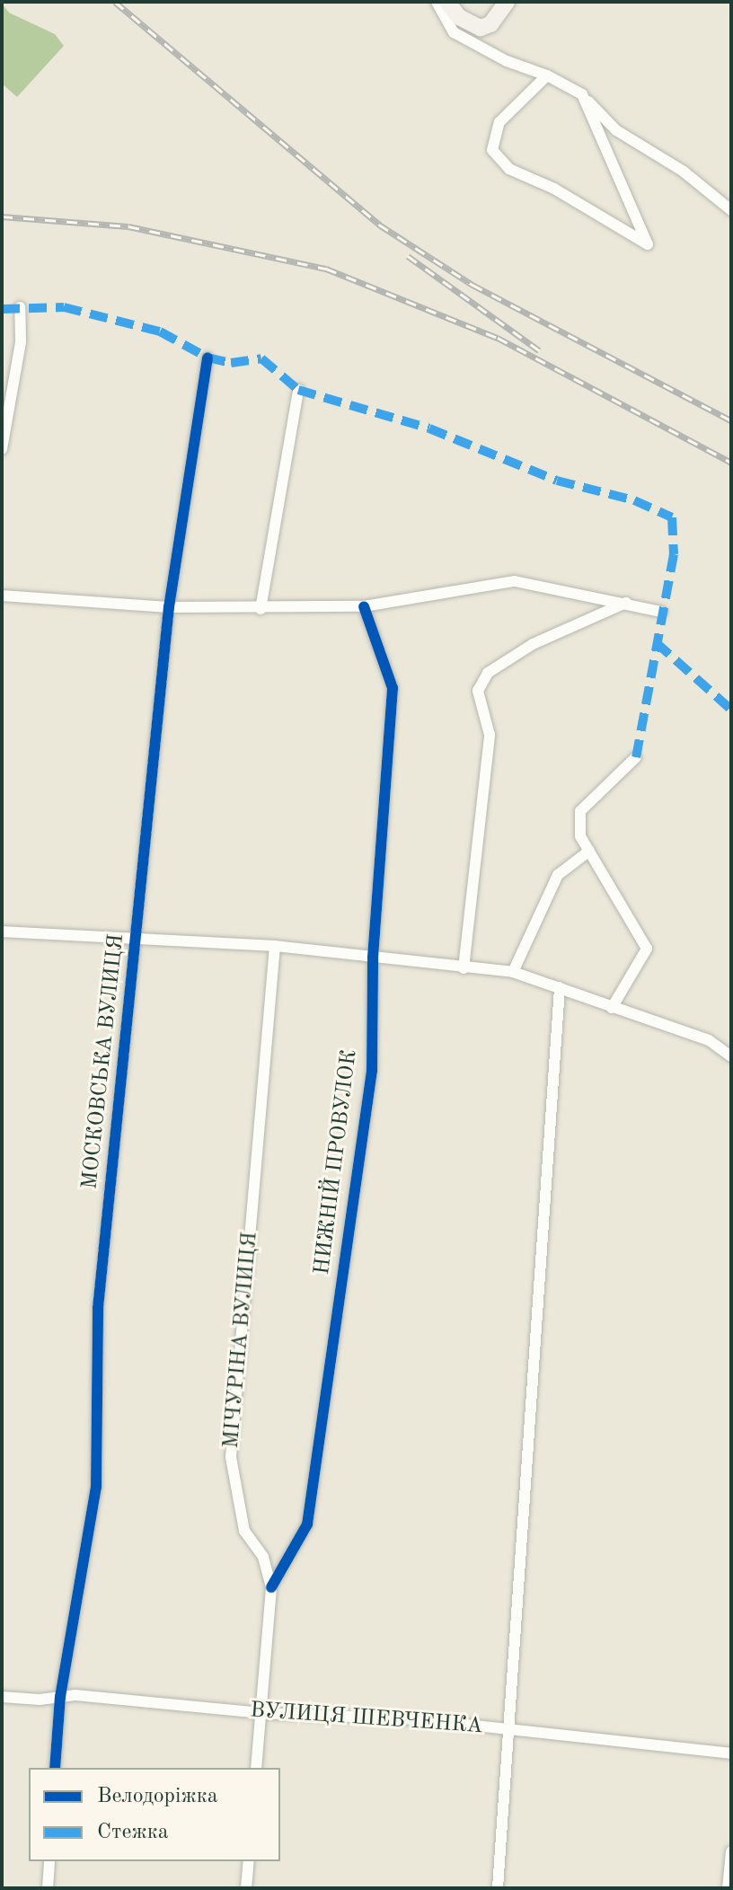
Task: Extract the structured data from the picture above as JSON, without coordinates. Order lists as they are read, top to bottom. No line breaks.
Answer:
{"streets":{"street":["МОСКОВСЬКА ВУЛИЦЯ","НИЖНІЙ ПРОВУЛОК","МІЧУРІНА ВУЛИЦЯ","ВУЛИЦЯ ШЕВЧЕНКА"]},"crossings":[["МОСКОВСЬКА ВУЛИЦЯ","ВУЛИЦЯ ШЕВЧЕНКА"],["НИЖНІЙ ПРОВУЛОК","МІЧУРІНА ВУЛИЦЯ"],["МІЧУРІНА ВУЛИЦЯ","ВУЛИЦЯ ШЕВЧЕНКА"]],"legend":["Велодоріжка","Стежка"]}
